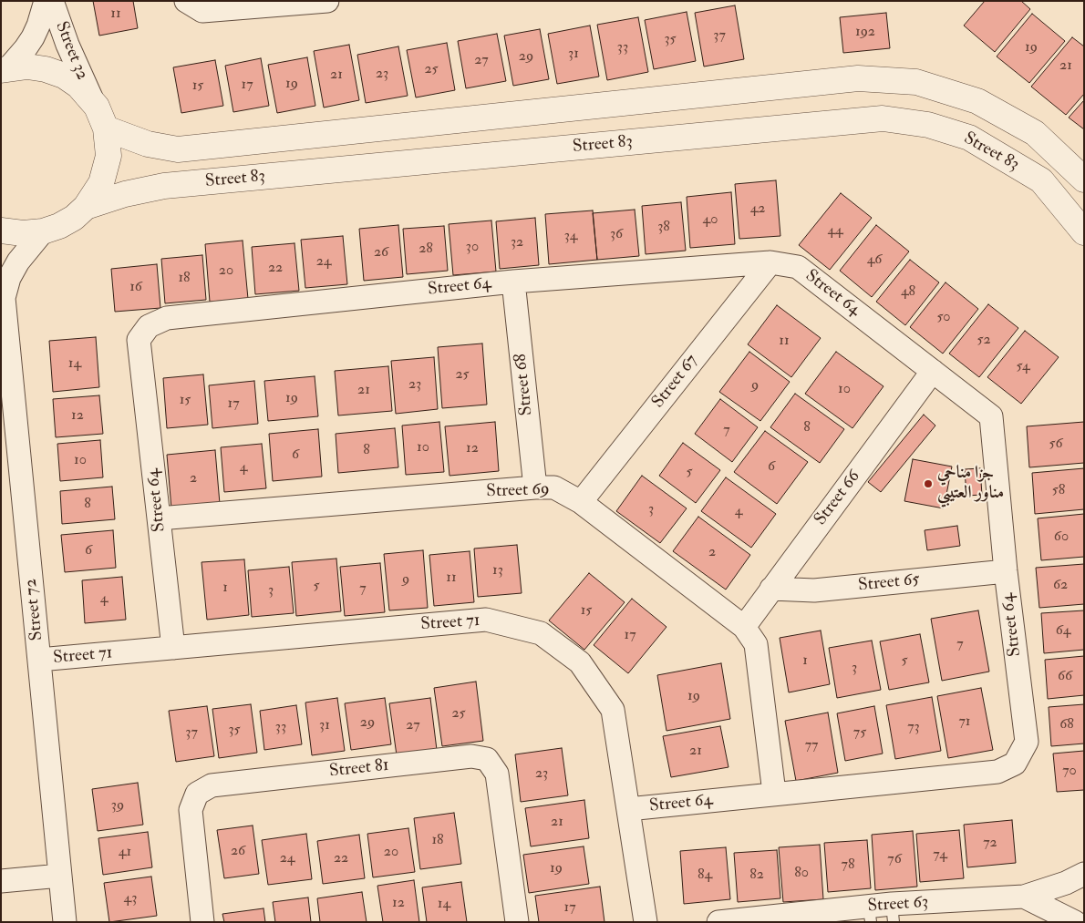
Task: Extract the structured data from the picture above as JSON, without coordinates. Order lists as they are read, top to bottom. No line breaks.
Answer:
{"streets":{"street":["Street 32","Street 83","Street 64","Street 67","Street 68","Street 69","Street 66","Street 65","Street 72","Street 71","Street 81","Street 63"]},"crossings":[["Street 64","Street 67"],["Street 64","Street 68"],["Street 64","Street 69"],["Street 64","Street 66"],["Street 64","Street 65"],["Street 64","Street 71"],["Street 67","Street 69"],["Street 68","Street 69"],["Street 69","Street 66"],["Street 66","Street 65"],["Street 72","Street 71"]],"places":["جزا مناحي مناور العتيبي"],"house_numbers":["11","192","37","35","33","19","31","29","27","21","25","23","21","19","17","15","42","40","38","44","36","34","32","30","28","26","46","24","22","20","18","16","48","50","52","11","14","54","25","23","9","10","21","19","15","17","12","8","7","56","10","12","8","6","10","6","4","5","2","58","8","3","4","60","6","2","13","11","9","62","5","1","7","3","4","15","64","17","7","1","5","3","66","19","25","71","29","68","31","27","33","73","35","37","75","77","21","70","23","39","21","18","72","26","41","20","74","24","22","76","78","19","80","84","82","43","12","14","17"]}
